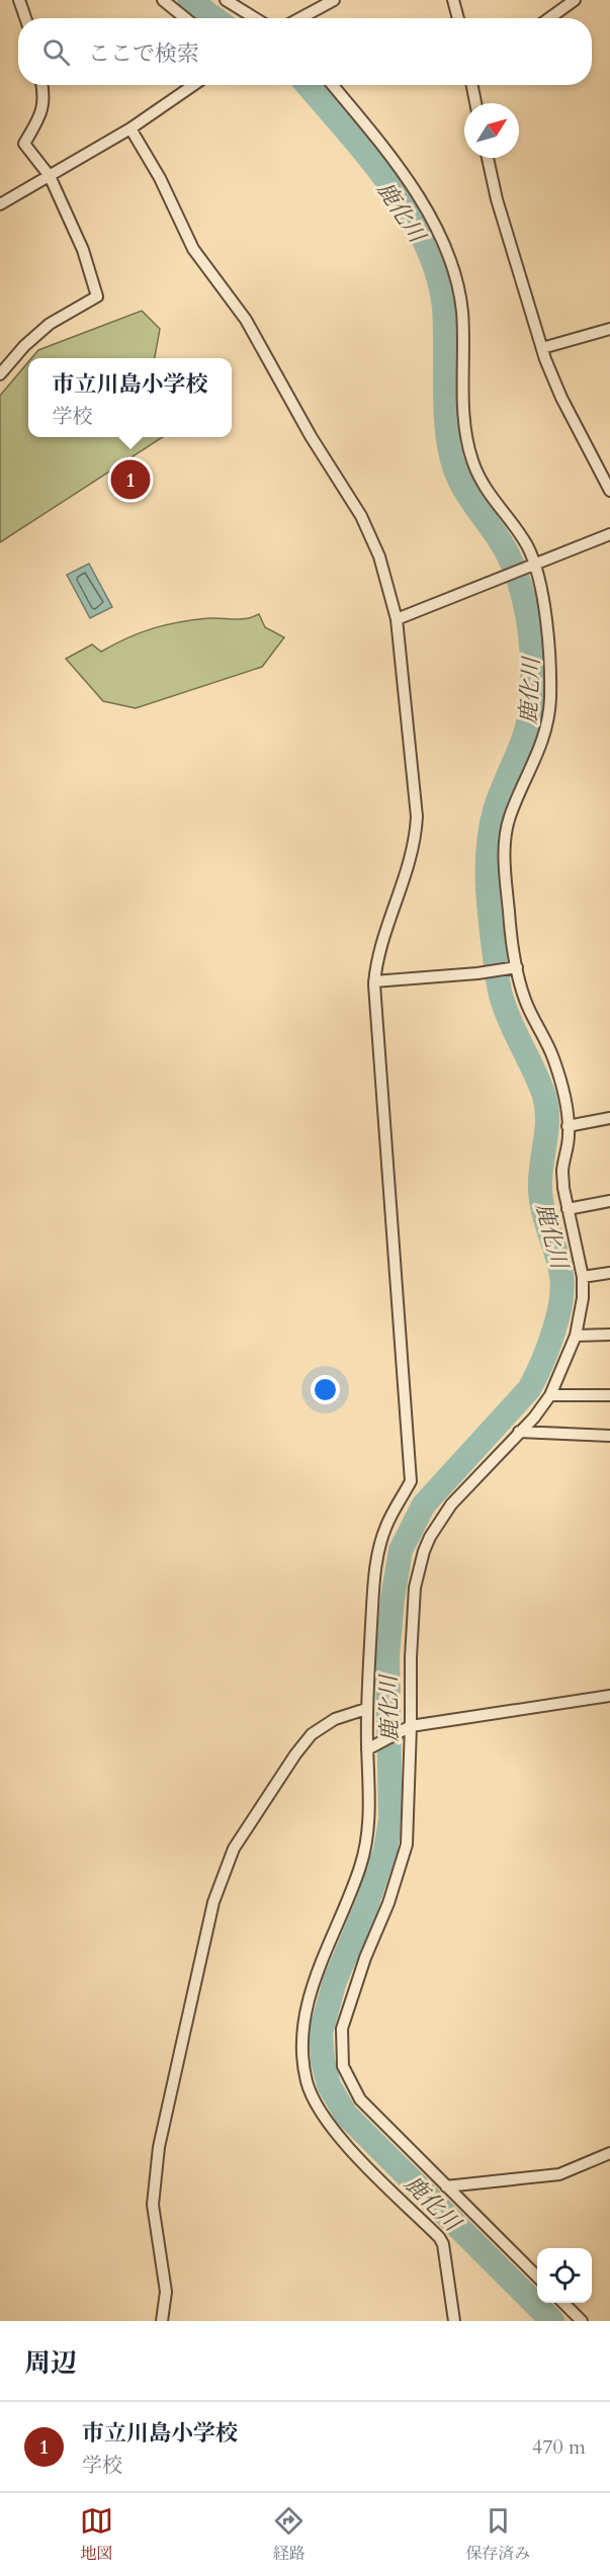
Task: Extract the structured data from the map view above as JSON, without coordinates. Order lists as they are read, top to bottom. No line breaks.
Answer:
{"water":["鹿化川"],"north":"top right","page":{"search":"ここで検索","popup":["市立川島小学校","学校"],"pins":"1","heading":"周辺","list":[{"mark":"1","name":"市立川島小学校","note":"学校","value":"470 m"}],"nav":["地図","経路","保存済み"]}}
